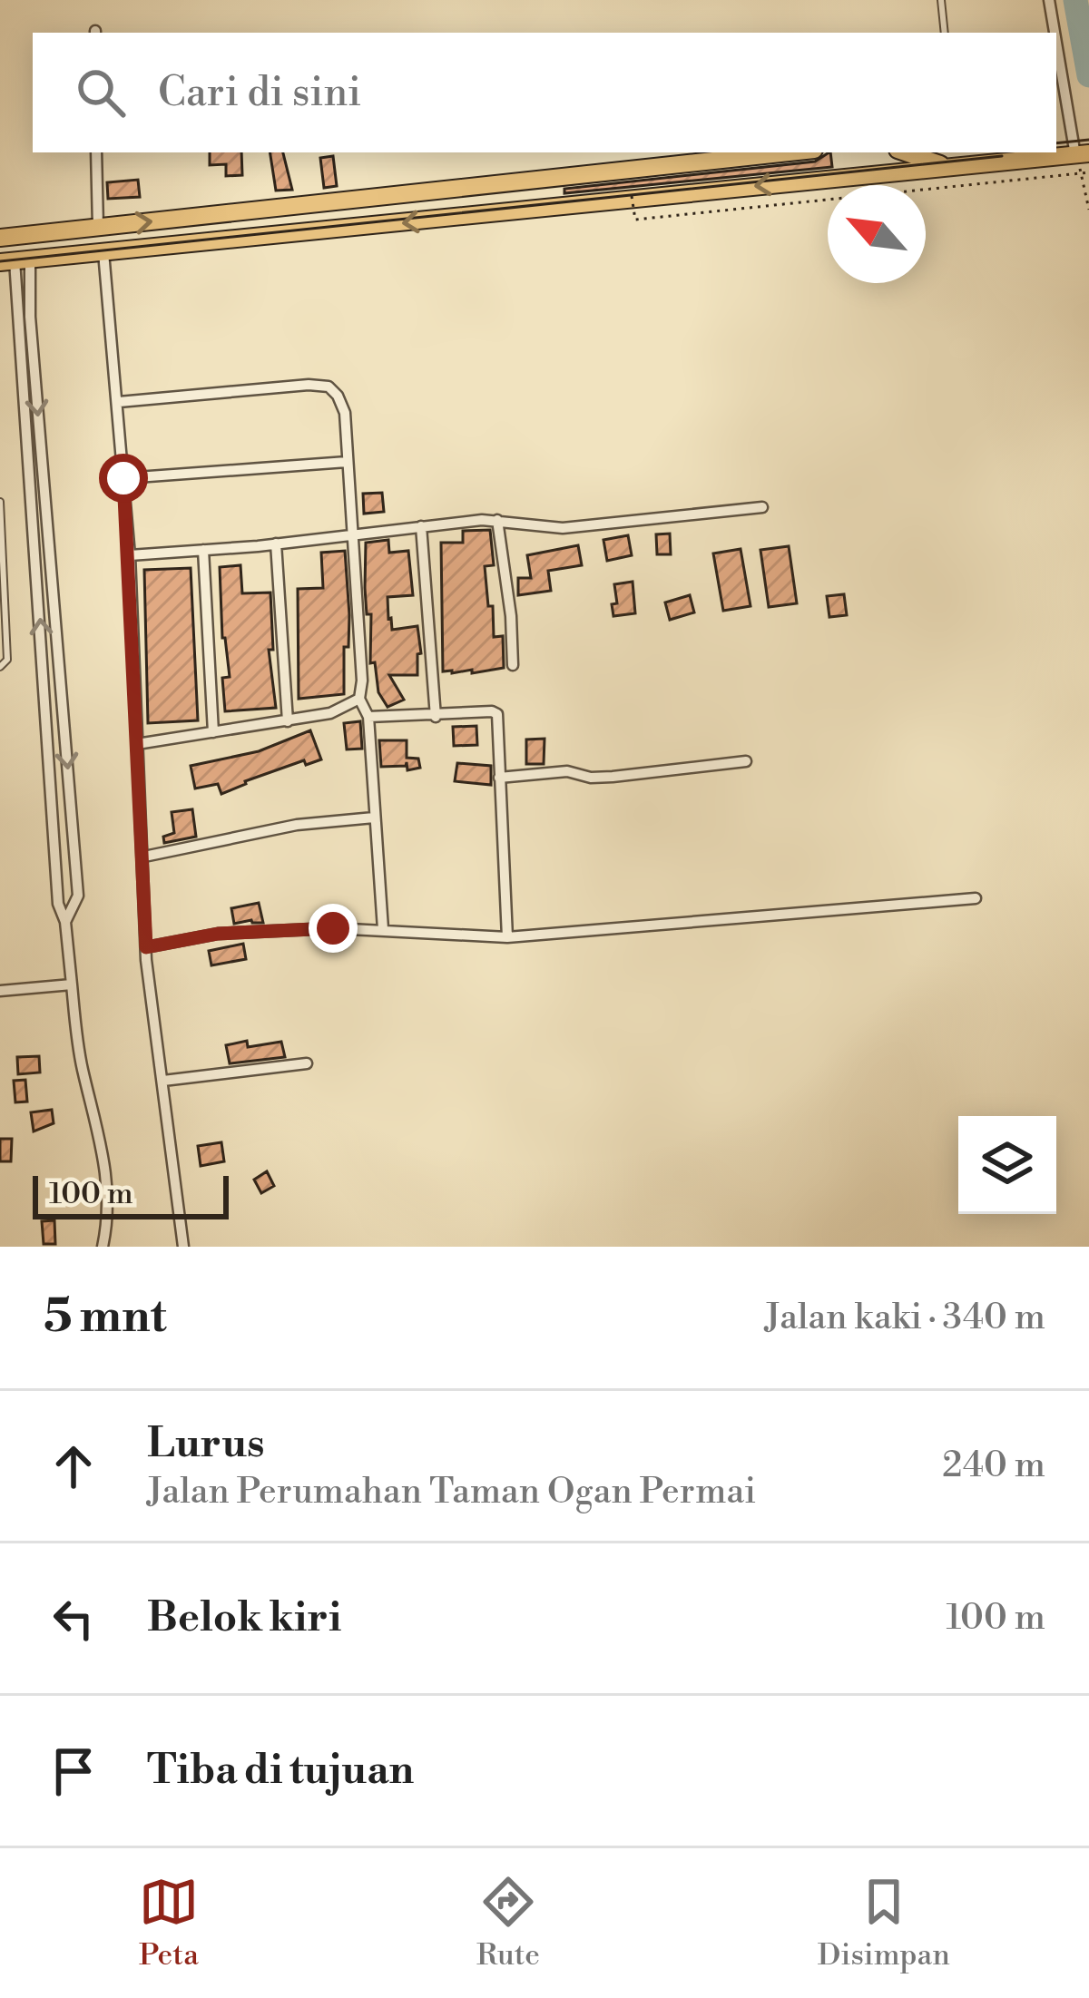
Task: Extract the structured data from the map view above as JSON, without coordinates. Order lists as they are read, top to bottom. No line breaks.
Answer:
{"scale_bar":"100 m","north":"top left","page":{"search":"Cari di sini","scale":"100 m","heading":["5 mnt","Jalan kaki · 340 m"],"list":[["Lurus","Jalan Perumahan Taman Ogan Permai","240 m"],["Belok kiri","100 m"],"Tiba di tujuan"],"nav":["Peta","Rute","Disimpan"]}}
